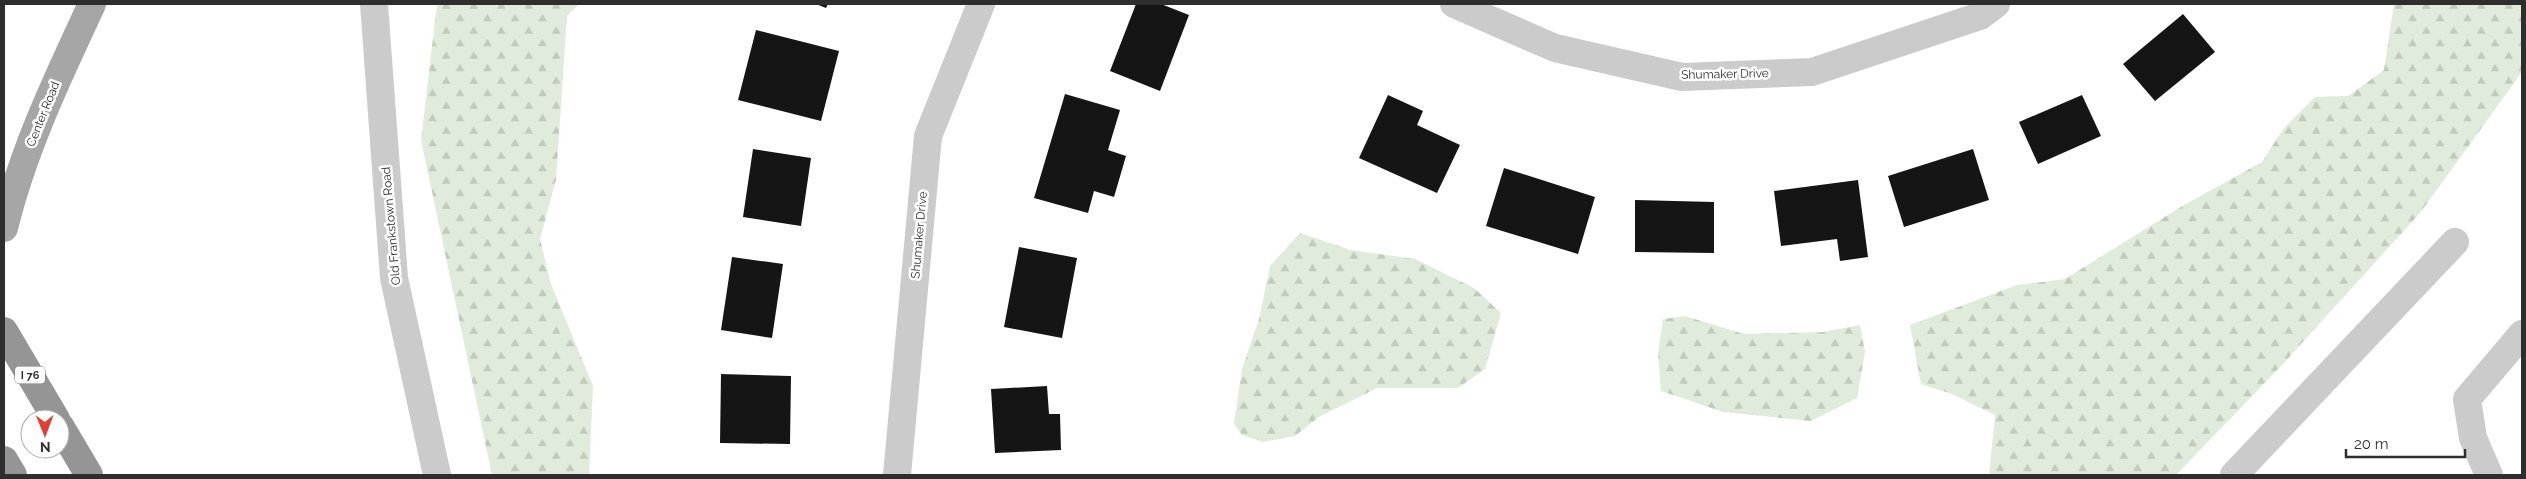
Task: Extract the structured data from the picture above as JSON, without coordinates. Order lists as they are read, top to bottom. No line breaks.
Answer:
{"streets":{"highway":["I 76"],"main road":["Center Road"],"street":["Shumaker Drive","Old Frankstown Road"]},"scale_bar":"20 m","north":"bottom"}
